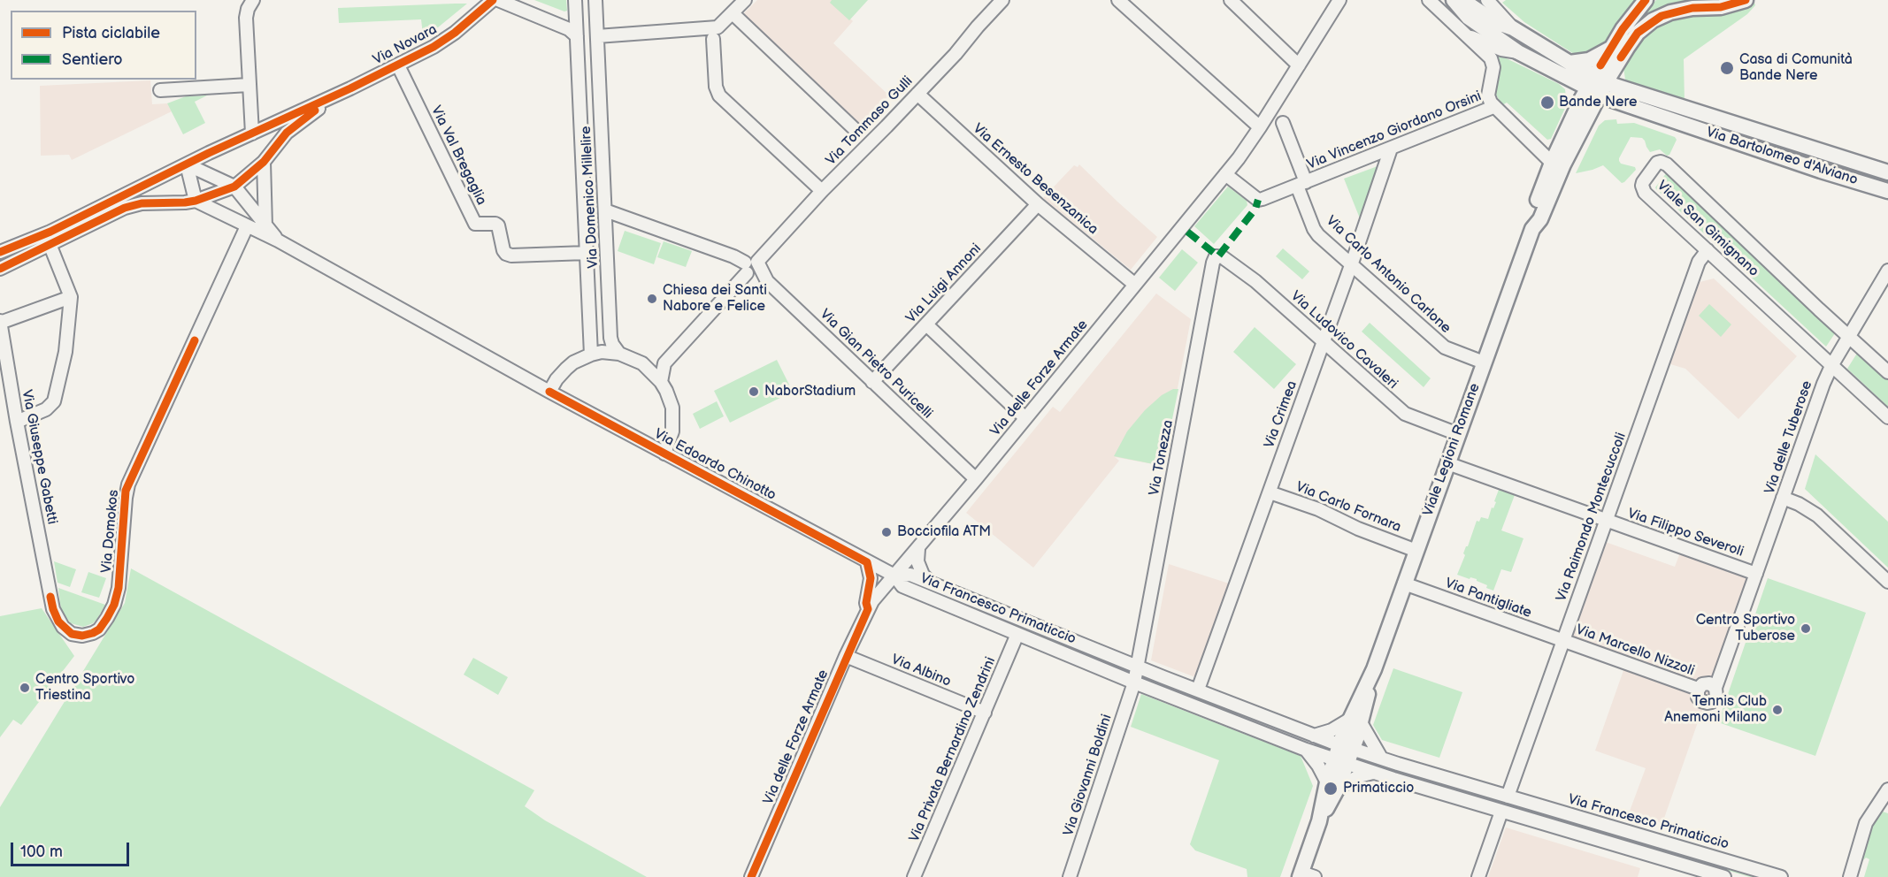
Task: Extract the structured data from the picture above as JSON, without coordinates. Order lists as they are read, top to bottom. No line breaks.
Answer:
{"streets":{"main road":["Via Bartolomeo d'Alviano","Viale Legioni Romane"],"street":["Via Novara","Via Tommaso Gulli","Via Vincenzo Giordano Orsini","Via Val Bregaglia","Via Ernesto Besenzanica","Via Domenico Millelire","Viale San Gimignano","Via Carlo Antonio Carlone","Via Luigi Annoni","Via Ludovico Cavaleri","Via Gian Pietro Puricelli","Via delle Forze Armate","Via Crimea","Via delle Tuberose","Via Giuseppe Gabetti","Via Tonezza","Via Edoardo Chinotto","Via Carlo Fornara","Via Raimondo Montecuccoli","Via Domokos","Via Filippo Severoli","Via Pantigliate","Via Francesco Primaticcio","Via Marcello Nizzoli","Via Albino","Via Privata Bernardino Zendrini","Via Giovanni Boldini"]},"crossings":[["Via Novara","Via Val Bregaglia"],["Via Tommaso Gulli","Via Ernesto Besenzanica"],["Via Tommaso Gulli","Via Gian Pietro Puricelli"],["Via Vincenzo Giordano Orsini","Via Carlo Antonio Carlone"],["Via Vincenzo Giordano Orsini","Via delle Forze Armate"],["Via Vincenzo Giordano Orsini","Via Crimea"],["Via Val Bregaglia","Via Domenico Millelire"],["Via Ernesto Besenzanica","Via Luigi Annoni"],["Via Ernesto Besenzanica","Via delle Forze Armate"],["Viale San Gimignano","Via delle Tuberose"],["Viale San Gimignano","Via Raimondo Montecuccoli"],["Via Carlo Antonio Carlone","Via Crimea"],["Via Carlo Antonio Carlone","Viale Legioni Romane"],["Via Luigi Annoni","Via Gian Pietro Puricelli"],["Via Ludovico Cavaleri","Via Crimea"],["Via Ludovico Cavaleri","Viale Legioni Romane"],["Via Ludovico Cavaleri","Via Tonezza"],["Via Gian Pietro Puricelli","Via delle Forze Armate"],["Via delle Forze Armate","Via Edoardo Chinotto"],["Via delle Forze Armate","Via Francesco Primaticcio"],["Via delle Forze Armate","Via Albino"],["Via Crimea","Via Carlo Fornara"],["Via Crimea","Via Francesco Primaticcio"],["Via delle Tuberose","Via Filippo Severoli"],["Via delle Tuberose","Via Marcello Nizzoli"],["Viale Legioni Romane","Via Carlo Fornara"],["Viale Legioni Romane","Via Filippo Severoli"],["Viale Legioni Romane","Via Pantigliate"],["Viale Legioni Romane","Via Francesco Primaticcio"],["Via Giuseppe Gabetti","Via Domokos"],["Via Tonezza","Via Francesco Primaticcio"],["Via Tonezza","Via Giovanni Boldini"],["Via Edoardo Chinotto","Via Domokos"],["Via Edoardo Chinotto","Via Francesco Primaticcio"],["Via Raimondo Montecuccoli","Via Filippo Severoli"],["Via Raimondo Montecuccoli","Via Pantigliate"],["Via Raimondo Montecuccoli","Via Francesco Primaticcio"],["Via Raimondo Montecuccoli","Via Marcello Nizzoli"],["Via Pantigliate","Via Marcello Nizzoli"],["Via Francesco Primaticcio","Via Privata Bernardino Zendrini"],["Via Francesco Primaticcio","Via Giovanni Boldini"],["Via Albino","Via Privata Bernardino Zendrini"]],"places":["Casa di Comunità Bande Nere","Bande Nere","Chiesa dei Santi Nabore e Felice","NaborStadium","Bocciofila ATM","Centro Sportivo Tuberose","Centro Sportivo Triestina","Tennis Club Anemoni Milano","Primaticcio"],"legend":["Pista ciclabile","Sentiero"],"scale_bar":"100 m"}
